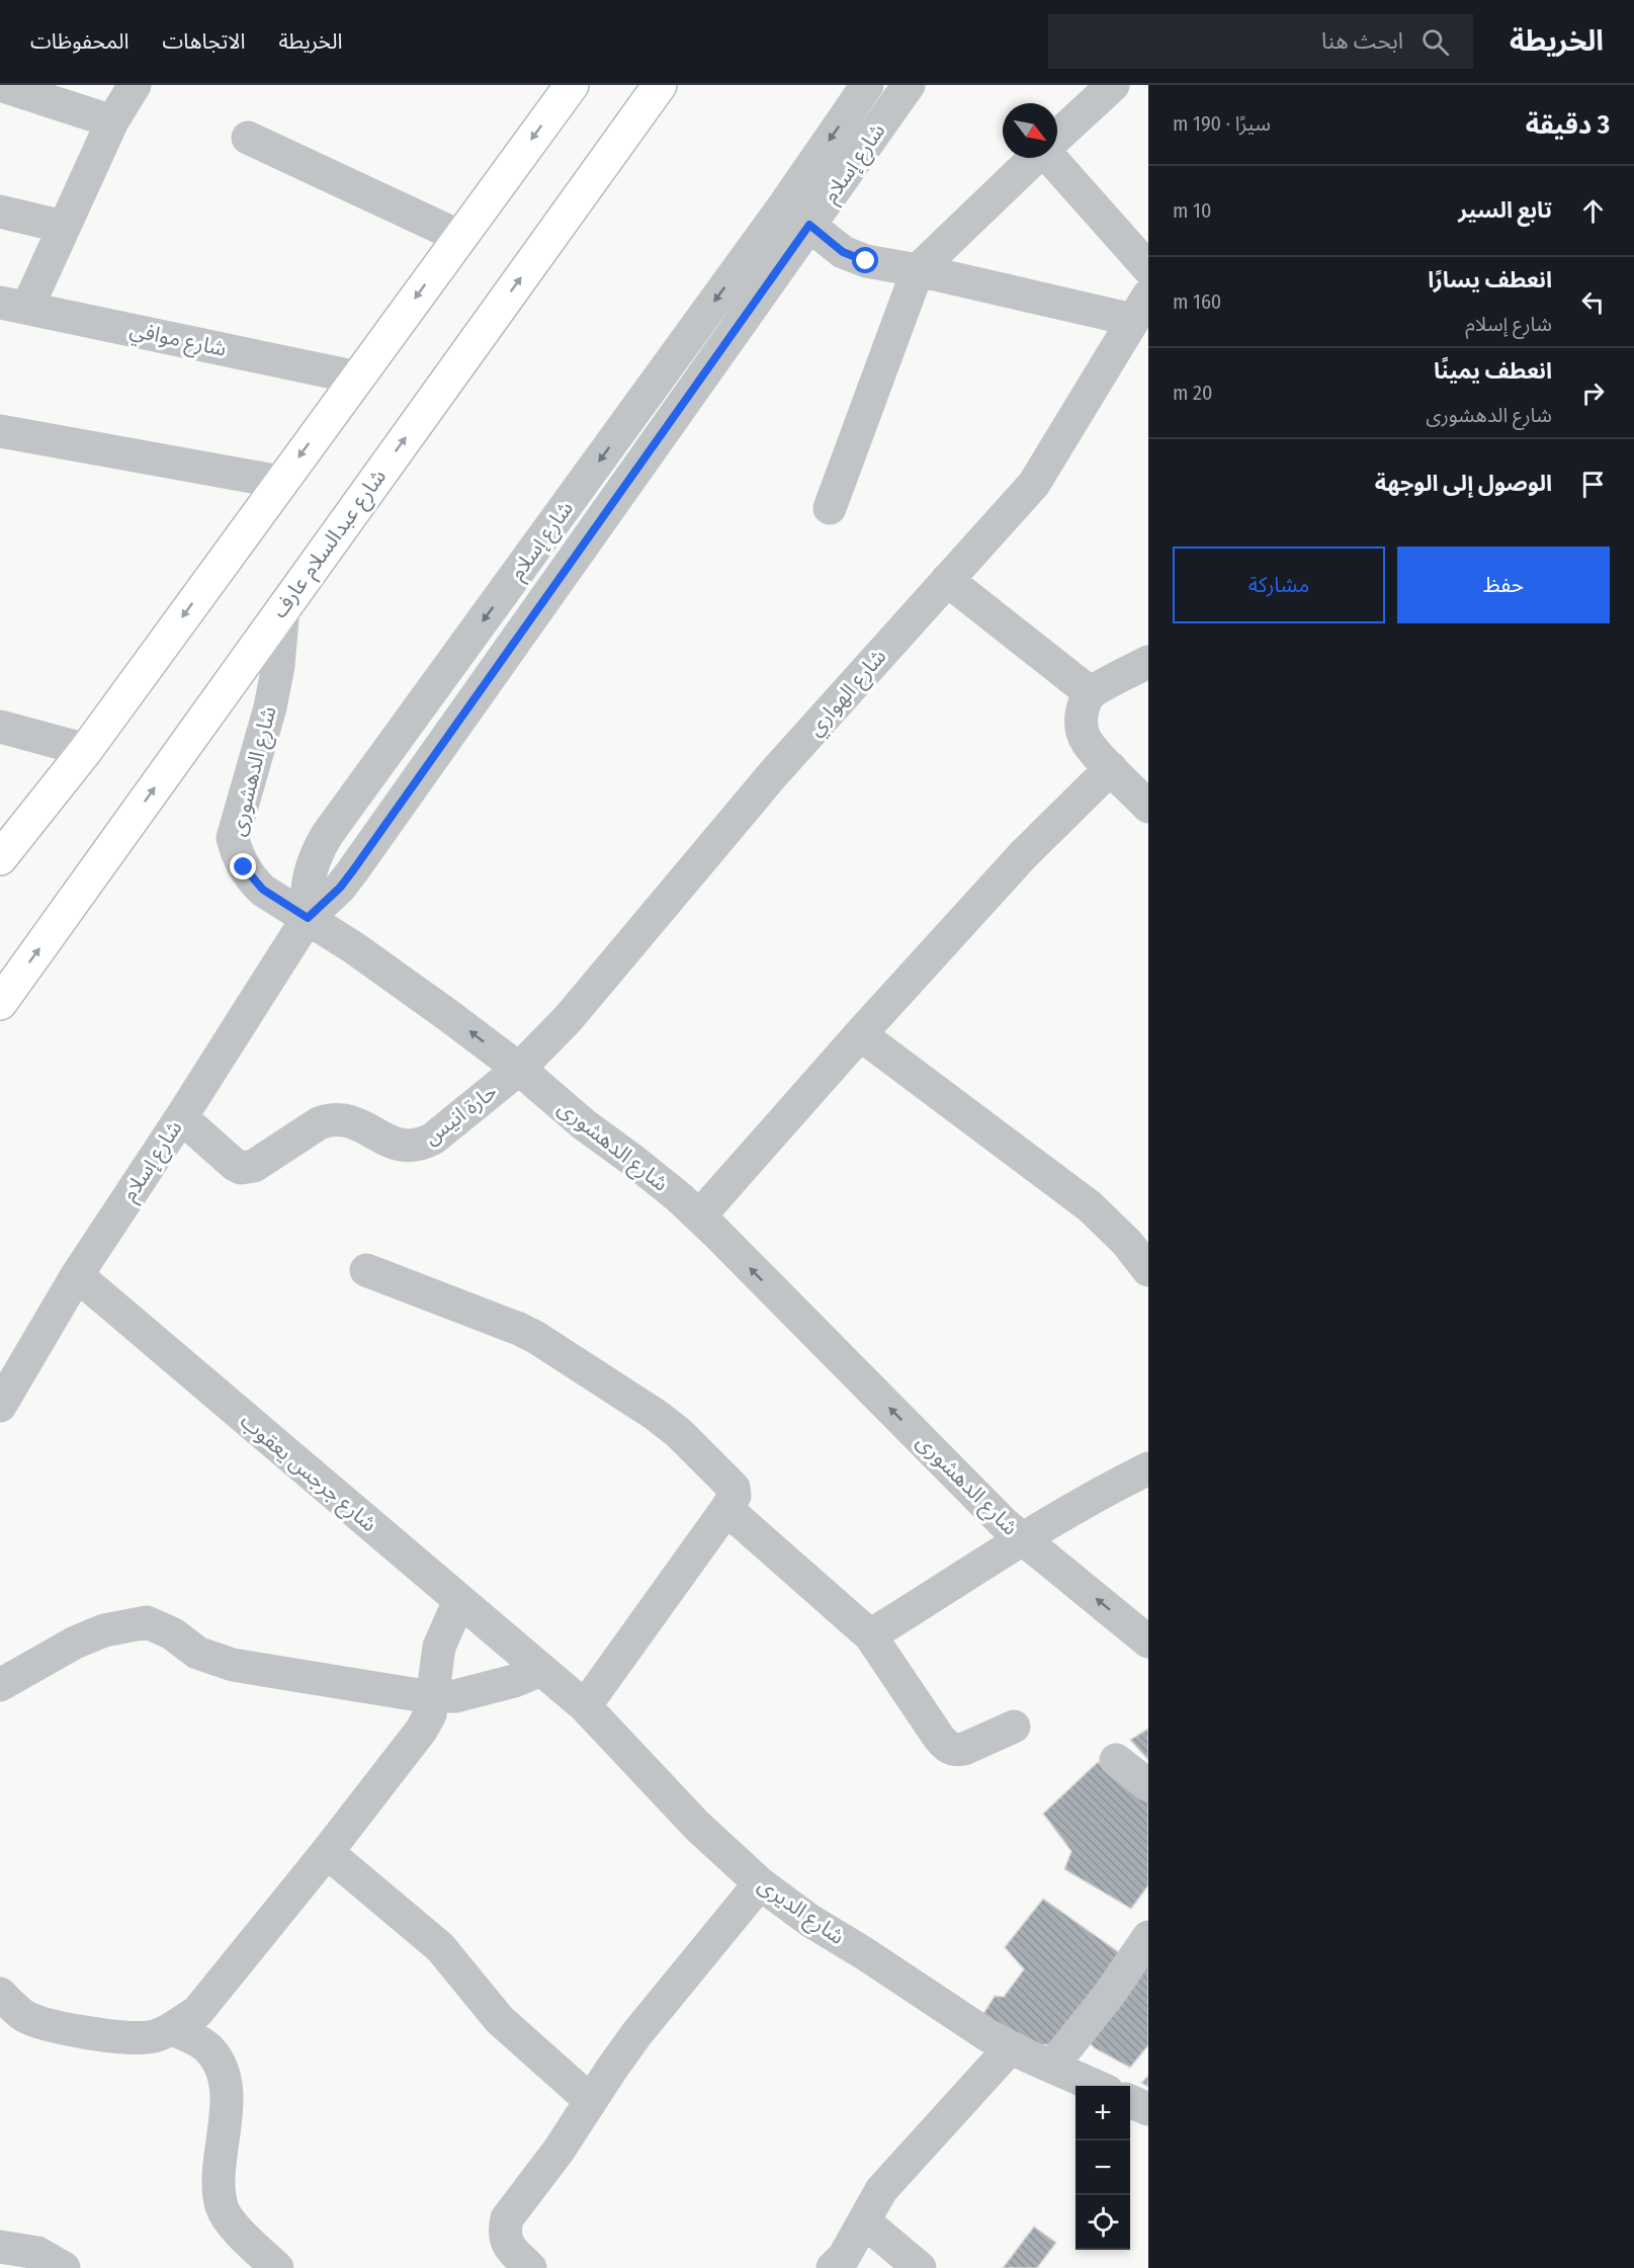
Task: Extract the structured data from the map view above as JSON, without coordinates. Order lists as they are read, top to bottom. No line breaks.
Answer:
{"streets":{"main road":["شارع عبدالسلام عارف"],"street":["شارع إسلام","شارع موافي","شارع الهواري","شارع الدهشورى","حارة انيس","شارع جرجس يعقوب","شارع الديرى"]},"crossings":[["شارع إسلام","شارع الدهشورى"],["شارع إسلام","حارة انيس"],["شارع إسلام","شارع جرجس يعقوب"],["شارع عبدالسلام عارف","شارع الدهشورى"],["شارع الهواري","شارع الدهشورى"],["شارع الهواري","حارة انيس"],["شارع الدهشورى","حارة انيس"],["شارع جرجس يعقوب","شارع الديرى"]],"north":"bottom right","page":{"header":"الخريطة","search":"ابحث هنا","nav":["الخريطة","الاتجاهات","المحفوظات"],"heading":["3 دقيقة","سيرًا · 190 m"],"list":[["تابع السير","10 m"],["انعطف يسارًا","شارع إسلام","160 m"],["انعطف يمينًا","شارع الدهشورى","20 m"],"الوصول إلى الوجهة"],"buttons":["حفظ","مشاركة"],"map_buttons":["+","−"]}}
